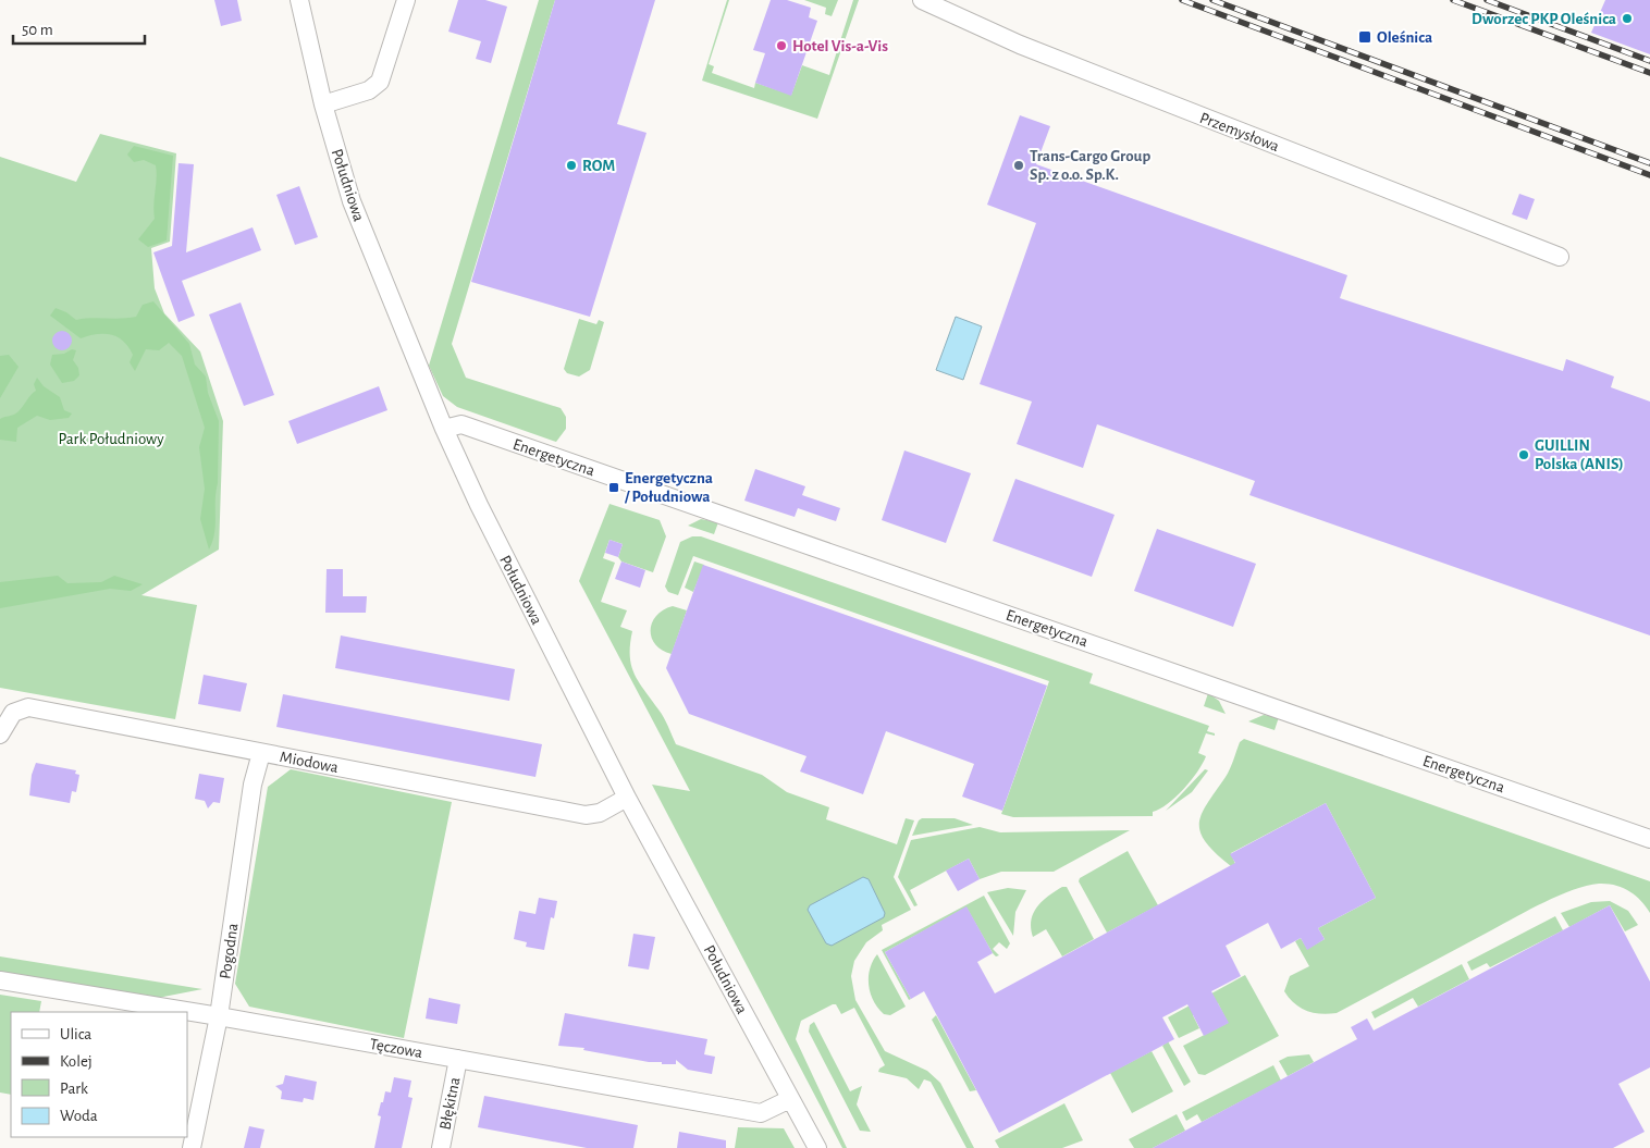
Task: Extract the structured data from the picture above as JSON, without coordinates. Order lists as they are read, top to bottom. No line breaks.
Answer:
{"streets":{"street":["Przemysłowa","Południowa","Energetyczna","Miodowa","Pogodna","Tęczowa","Błękitna"]},"crossings":[["Południowa","Energetyczna"],["Południowa","Miodowa"],["Południowa","Tęczowa"],["Miodowa","Pogodna"],["Pogodna","Tęczowa"],["Tęczowa","Błękitna"]],"parks":["Park Południowy"],"places":{"other":["Dworzec PKP Oleśnica","Hotel Vis-a-Vis","ROM","Trans-Cargo Group Sp. z o.o. Sp.K.","GUILLIN Polska (ANIS)"],"transit":["Oleśnica","Energetyczna / Południowa"]},"legend":["Ulica","Kolej","Park","Woda"],"scale_bar":"50 m"}
